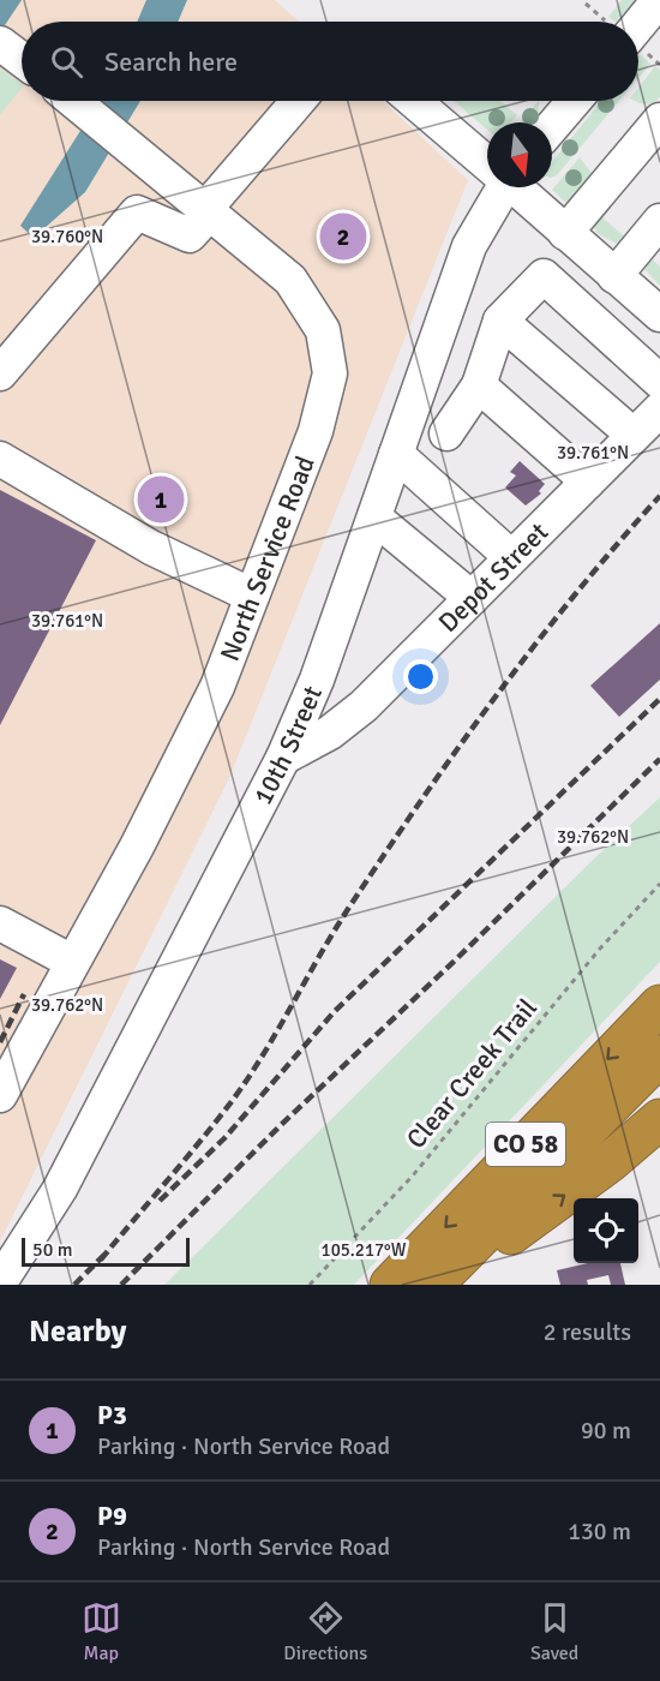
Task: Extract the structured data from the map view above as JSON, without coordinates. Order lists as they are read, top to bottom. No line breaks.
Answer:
{"streets":{"highway":["CO 58"],"street":["North Service Road","Depot Street","10th Street"],"path":["Clear Creek Trail"]},"crossings":[["Depot Street","10th Street"]],"scale_bar":"50 m","north":"bottom","page":{"search":"Search here","pins":["2","1"],"scale":"50 m","heading":["Nearby","2 results"],"list":[{"mark":"1","name":"P3","note":"Parking · North Service Road","value":"90 m"},{"mark":"2","name":"P9","note":"Parking · North Service Road","value":"130 m"}],"nav":["Map","Directions","Saved"]},"coordinates":["39.760°N","39.761°N","39.762°N","105.217°W"]}
